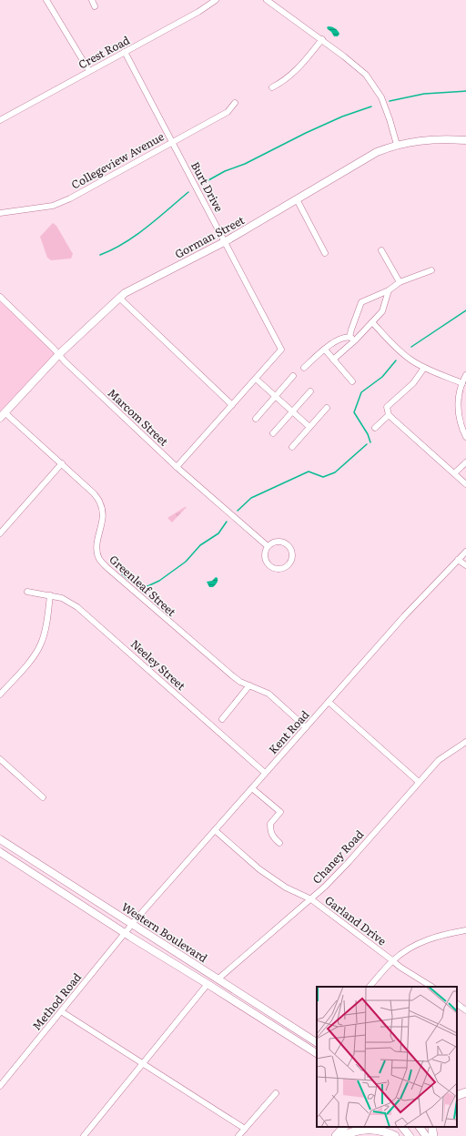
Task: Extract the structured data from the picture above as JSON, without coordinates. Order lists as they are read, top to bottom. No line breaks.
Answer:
{"streets":{"main road":["Gorman Street","Western Boulevard"],"street":["Crest Road","Collegeview Avenue","Burt Drive","Marcom Street","Greenleaf Street","Neeley Street","Kent Road","Chaney Road","Garland Drive","Method Road"]},"crossings":[["Crest Road","Burt Drive"],["Collegeview Avenue","Burt Drive"],["Burt Drive","Gorman Street"],["Gorman Street","Marcom Street"],["Gorman Street","Greenleaf Street"],["Greenleaf Street","Kent Road"],["Neeley Street","Kent Road"],["Kent Road","Garland Drive"],["Kent Road","Western Boulevard"],["Kent Road","Method Road"],["Chaney Road","Garland Drive"],["Chaney Road","Western Boulevard"],["Western Boulevard","Method Road"]]}
